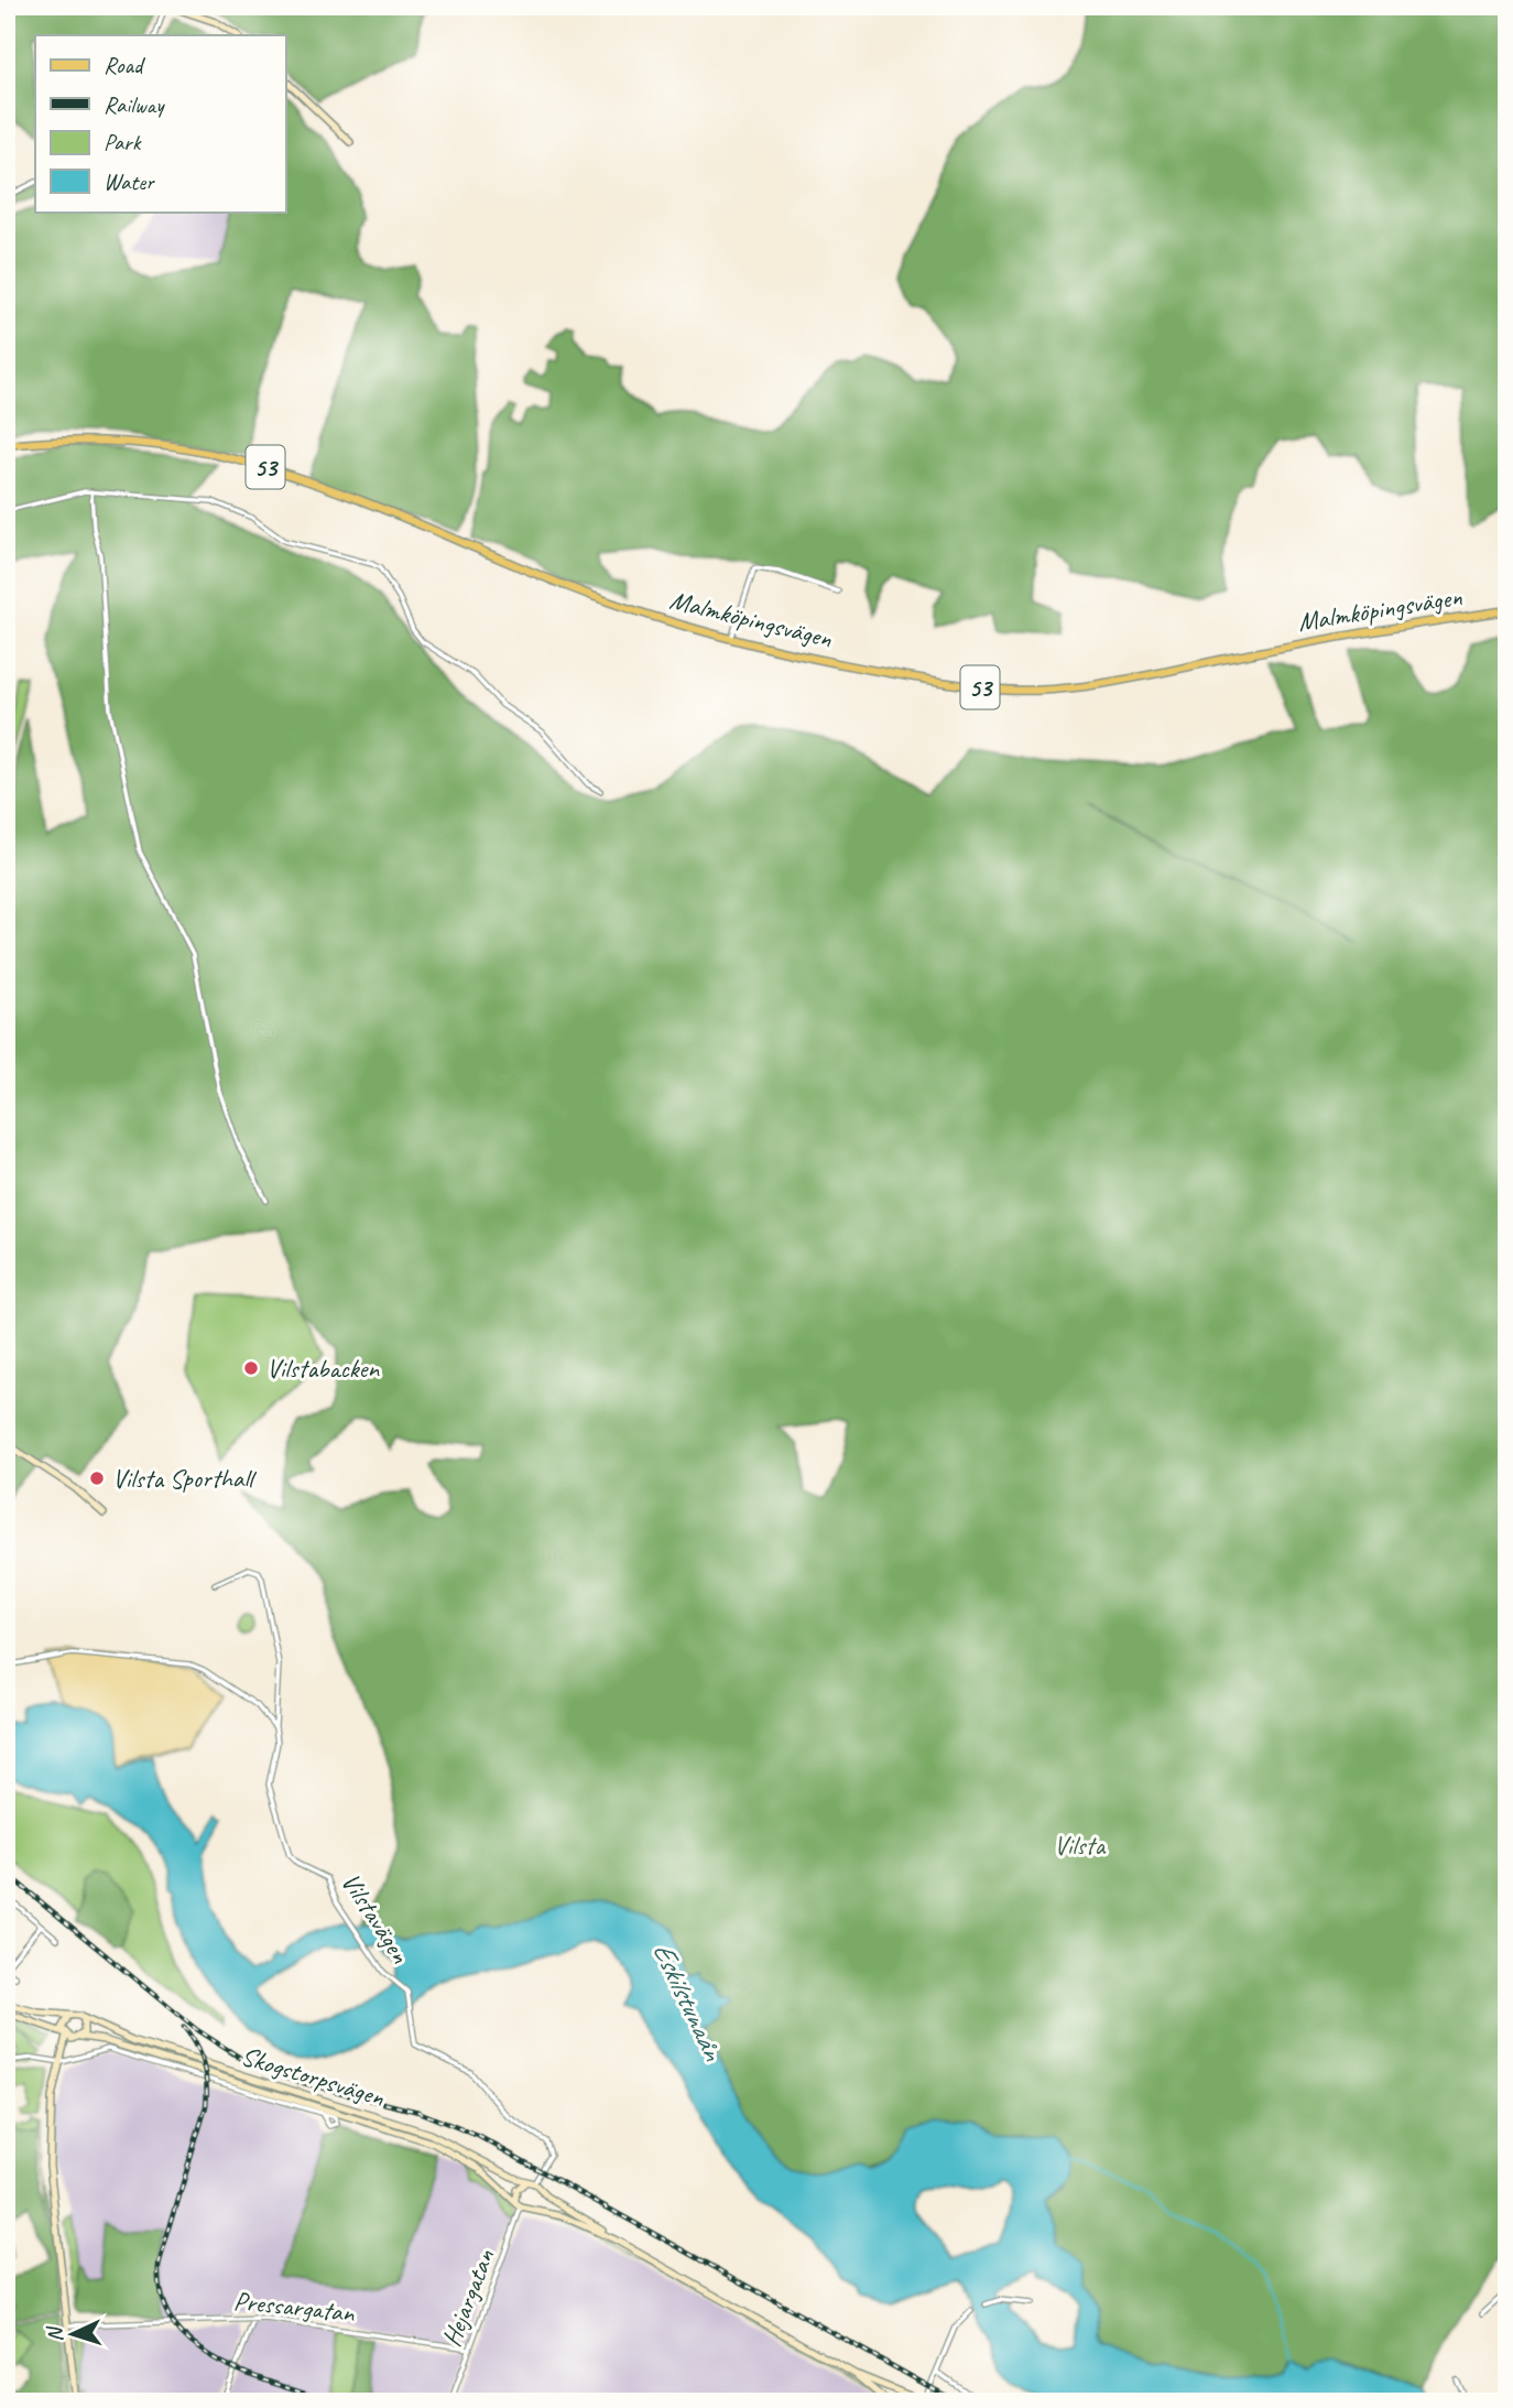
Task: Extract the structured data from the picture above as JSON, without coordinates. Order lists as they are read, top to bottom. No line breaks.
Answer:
{"streets":{"main road":["53","Malmköpingsvägen","Skogstorpsvägen"],"street":["Vilstavägen","Hejargatan","Pressargatan"]},"crossings":[["Vilstavägen","Skogstorpsvägen"],["Vilstavägen","Hejargatan"],["Skogstorpsvägen","Hejargatan"],["Hejargatan","Pressargatan"]],"water":["Eskilstunaån"],"parks":["Vilsta"],"places":["Vilstabacken","Vilsta Sporthall"],"legend":["Road","Railway","Park","Water"],"north":"left"}
